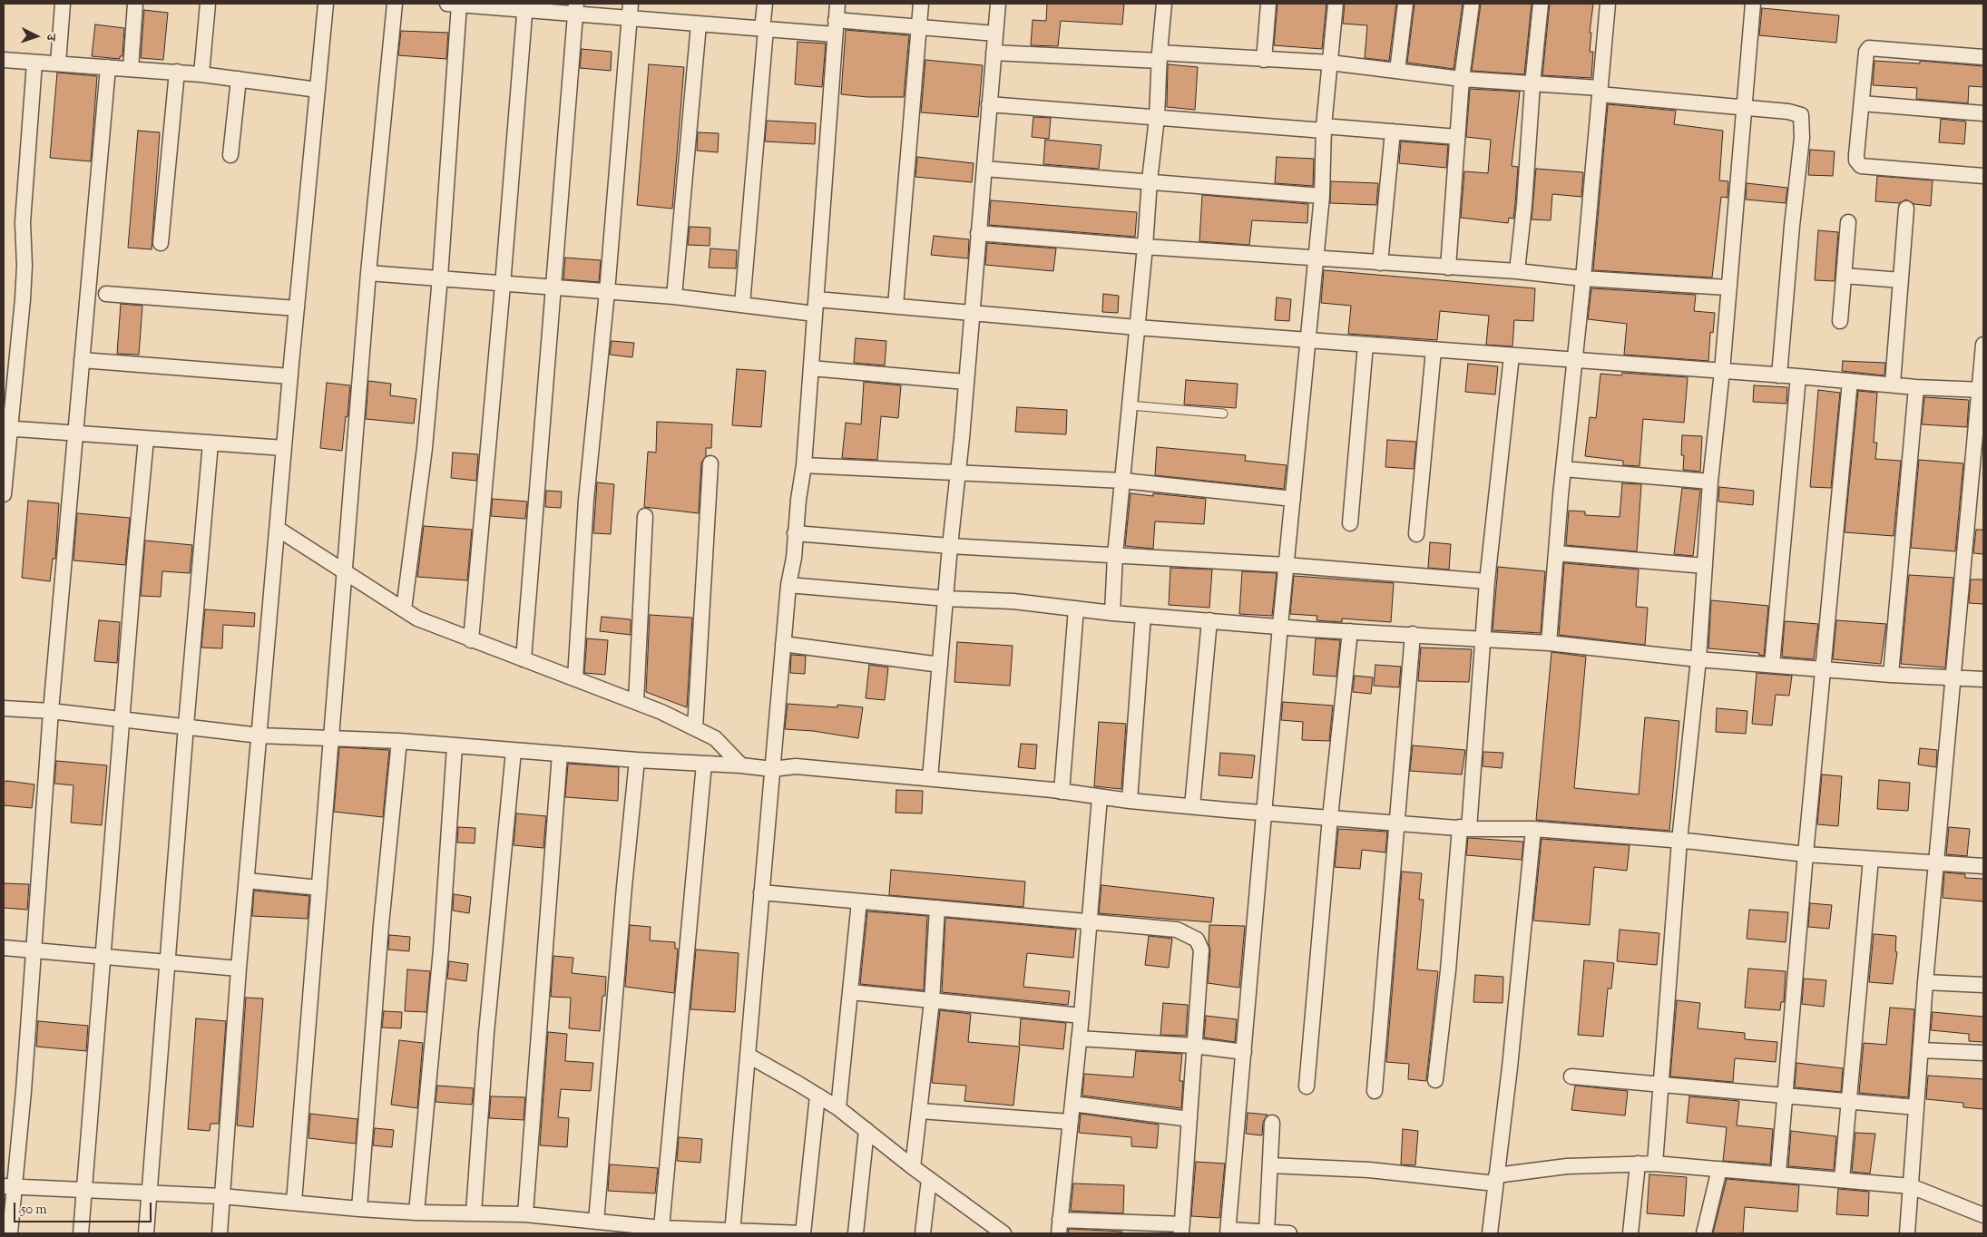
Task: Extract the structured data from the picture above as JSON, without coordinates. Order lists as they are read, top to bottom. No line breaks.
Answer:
{"scale_bar":"50 m","north":"right"}
